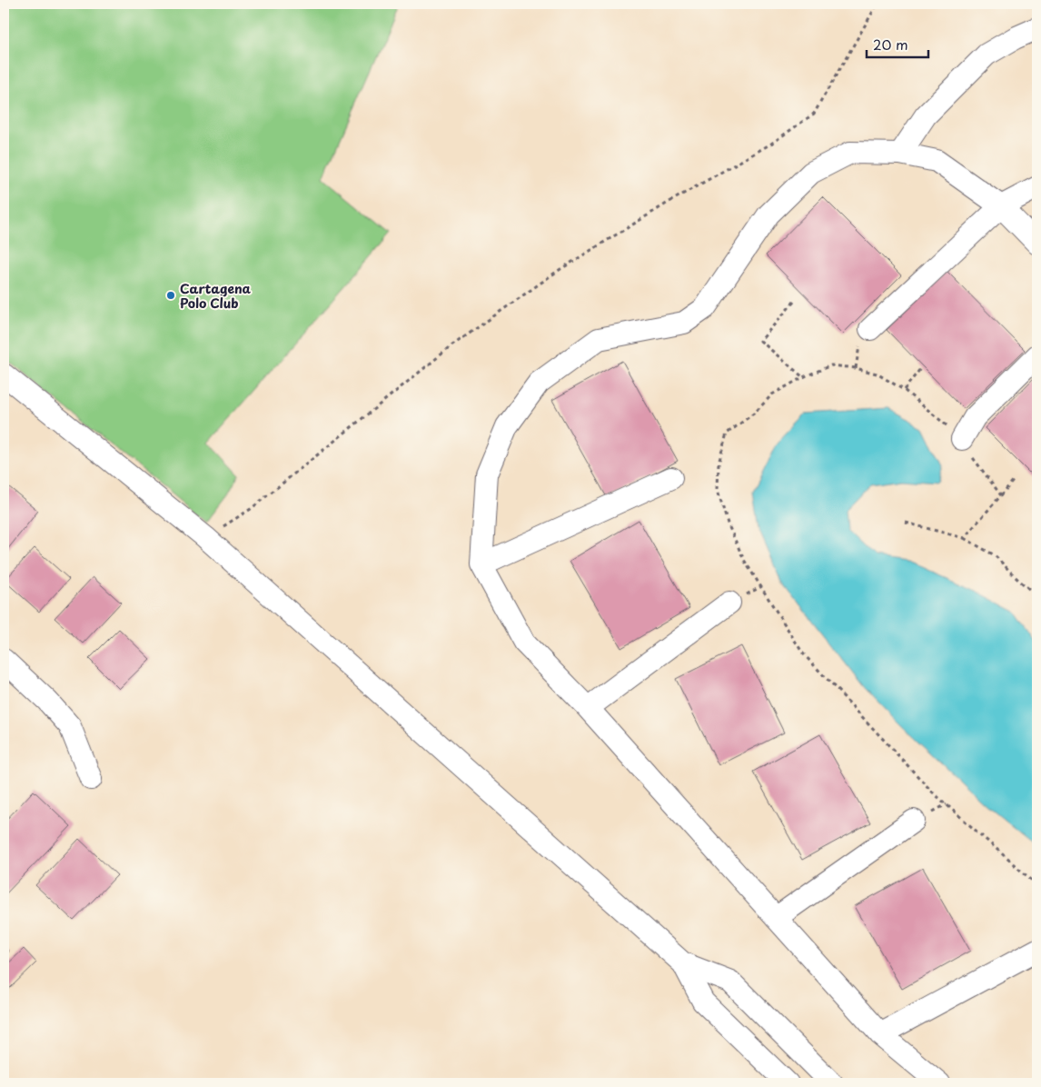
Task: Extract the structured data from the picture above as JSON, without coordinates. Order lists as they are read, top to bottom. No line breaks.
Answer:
{"places":["Cartagena Polo Club"],"scale_bar":"20 m"}
